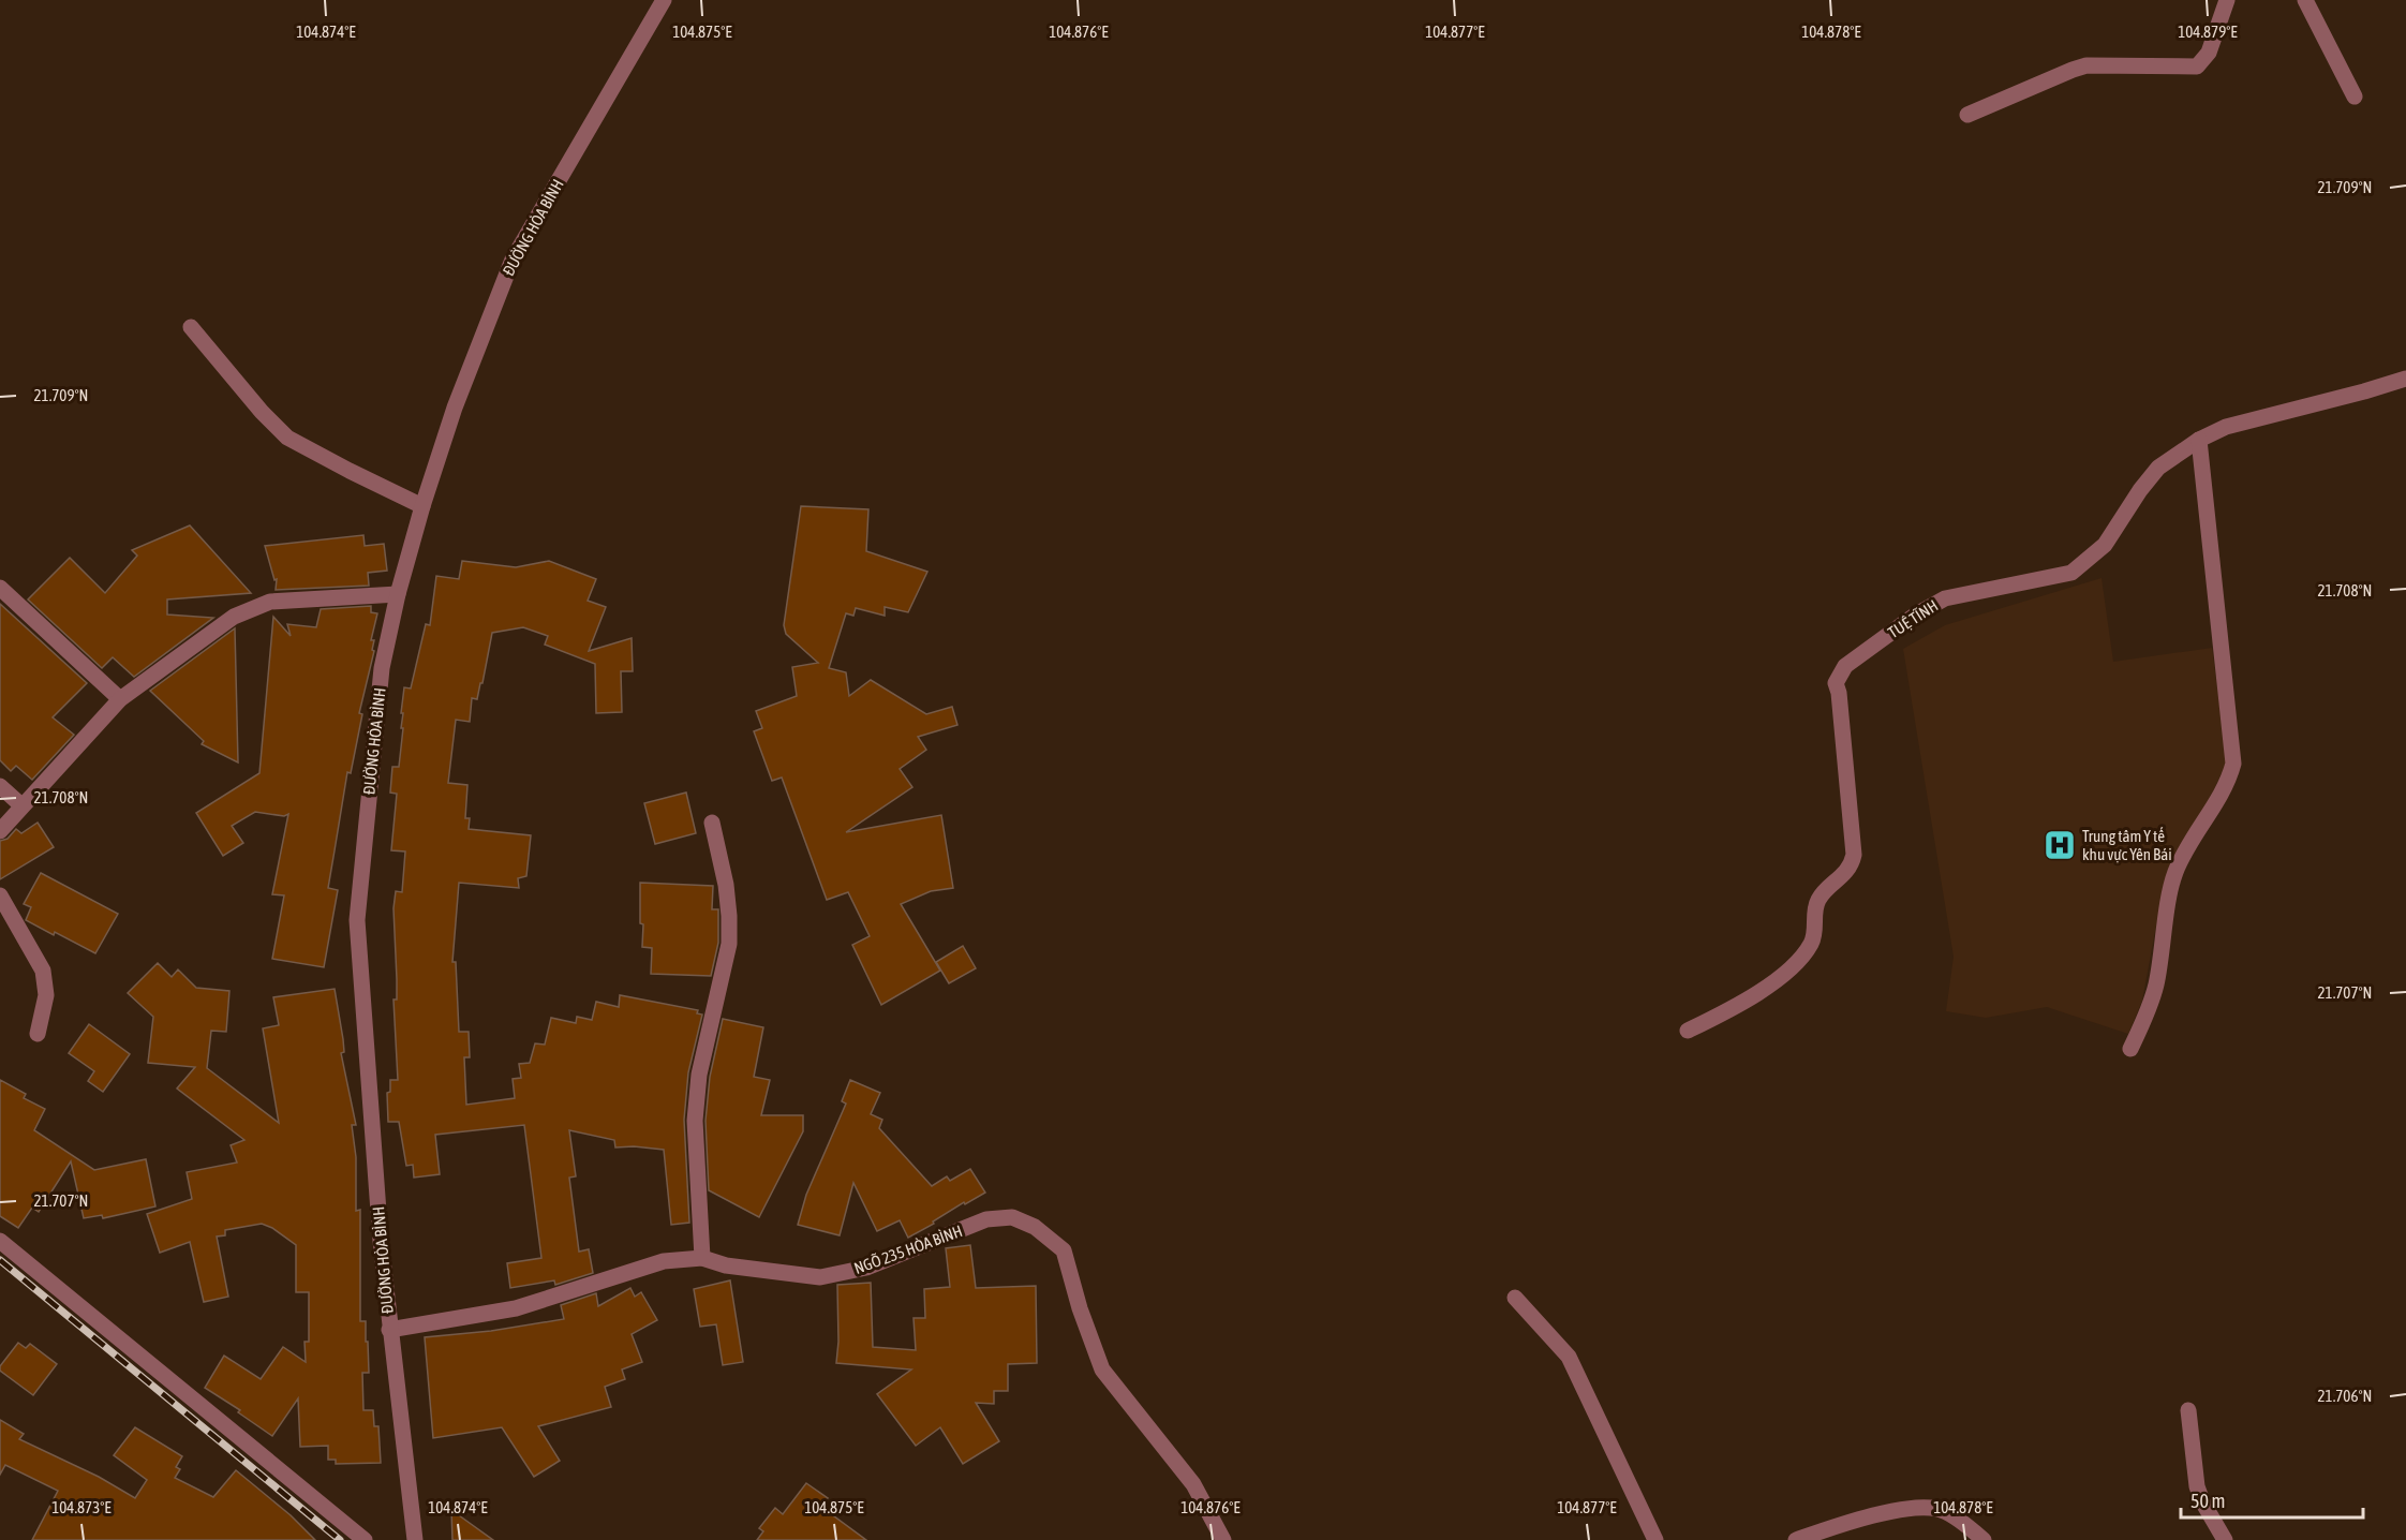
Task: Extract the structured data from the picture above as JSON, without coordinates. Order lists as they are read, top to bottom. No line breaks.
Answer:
{"streets":{"street":["ĐƯỜNG HÒA BÌNH","TUỆ TĨNH","NGÕ 235 HÒA BÌNH"]},"crossings":[["ĐƯỜNG HÒA BÌNH","NGÕ 235 HÒA BÌNH"]],"places":{"hospital":["Trung tâm Y tế khu vực Yên Bái"]},"scale_bar":"50 m","coordinates":["104.874°E","104.875°E","104.876°E","104.877°E","104.878°E","104.879°E","21.709°N","21.708°N","21.707°N","21.706°N","104.873°E"]}
